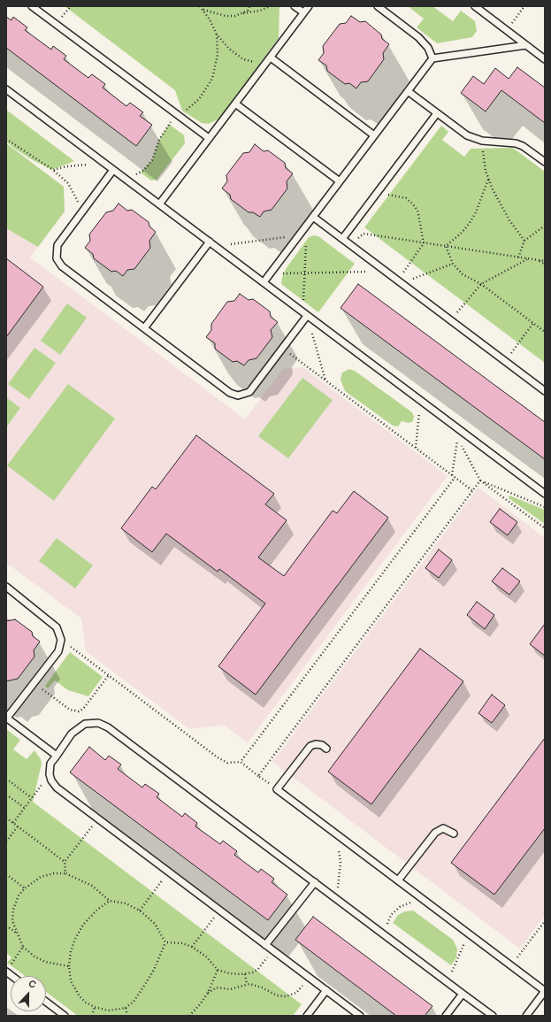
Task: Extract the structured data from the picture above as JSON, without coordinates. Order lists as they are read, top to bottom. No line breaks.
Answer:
{"north":"top"}
